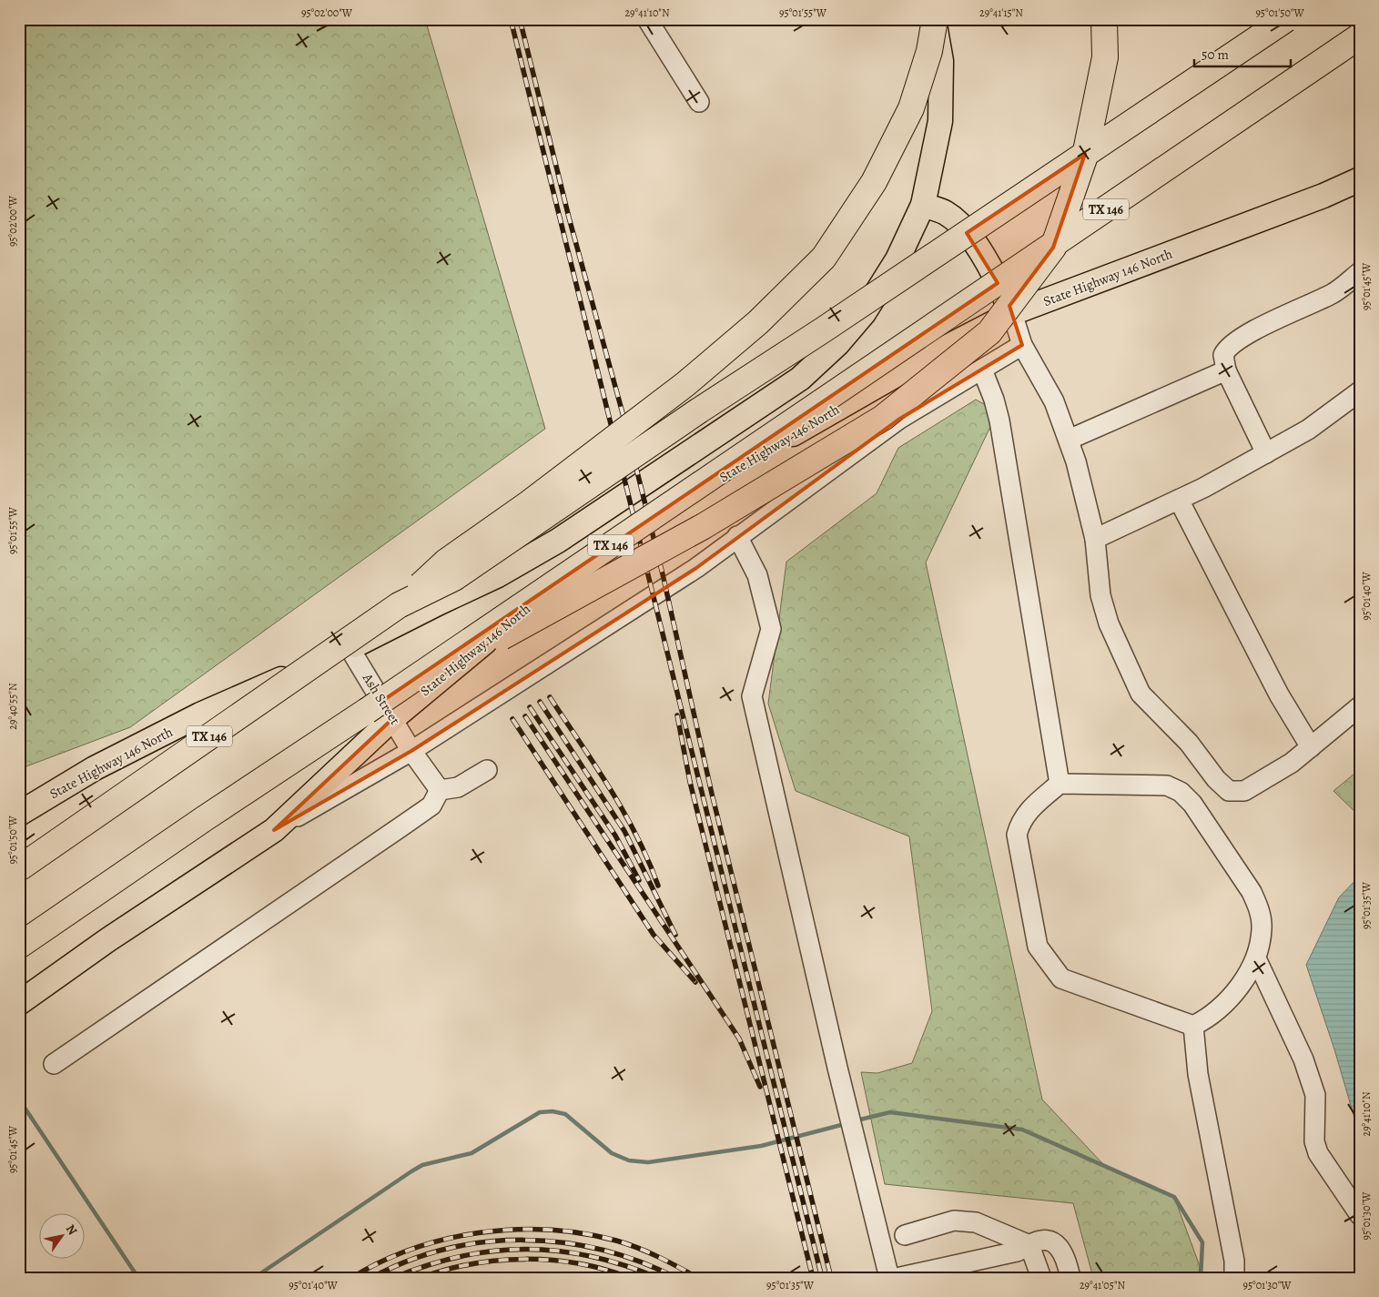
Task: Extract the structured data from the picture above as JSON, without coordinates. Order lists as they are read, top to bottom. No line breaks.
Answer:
{"streets":{"highway":["TX 146"],"main road":["State Highway 146 North"],"street":["Ash Street"]},"crossings":[["State Highway 146 North","Ash Street"]],"scale_bar":"50 m","north":"top right","coordinates":["95°02'00\"W","29°41'10\"N","95°01'55\"W","29°41'15\"N","95°01'50\"W","95°01'45\"W","95°01'40\"W","29°40'55\"N","95°01'35\"W","95°01'30\"W","29°41'05\"N"]}
